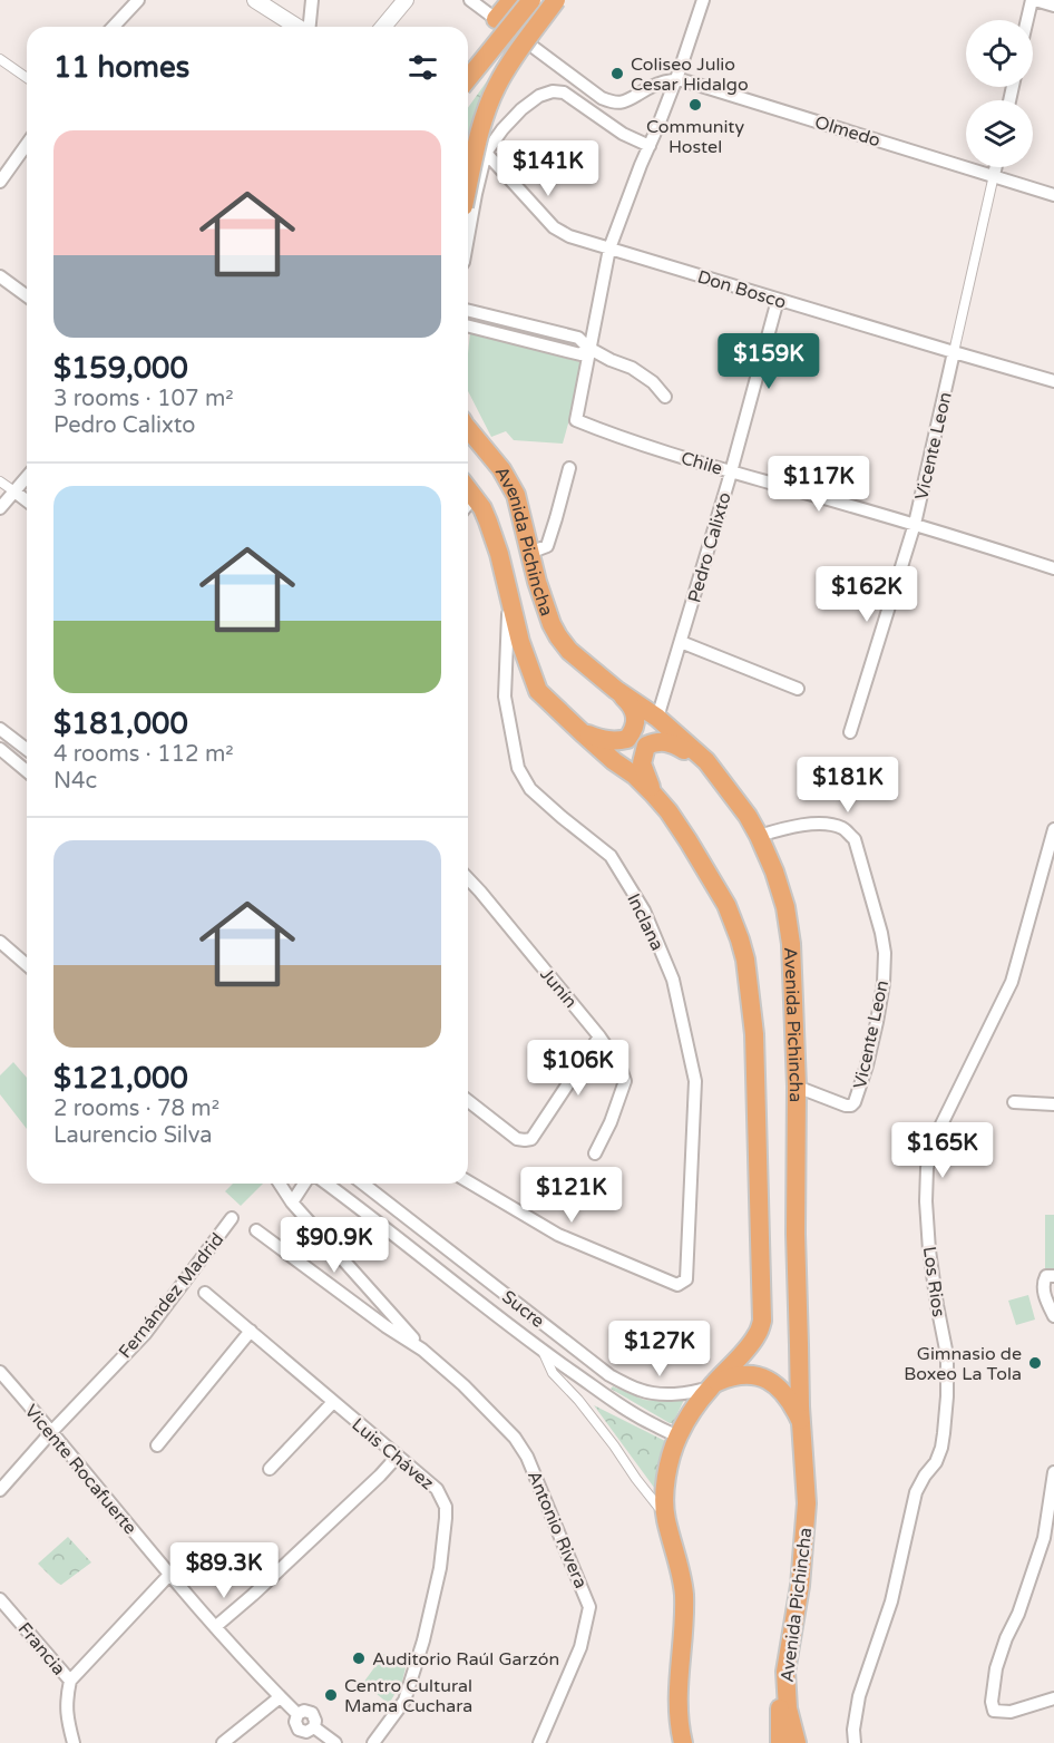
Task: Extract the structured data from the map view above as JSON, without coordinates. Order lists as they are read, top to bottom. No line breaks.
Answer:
{"streets":{"main road":["Avenida Pichincha"],"street":["Olmedo","Don Bosco","Vicente Leon","Chile","Pedro Calixto","Inclana","Junín","Los Rios","Fernández Madrid","Sucre","Luis Chávez","Vicente Rocafuerte","Antonio Rivera","Francia"]},"crossings":[["Olmedo","Vicente Leon"],["Don Bosco","Vicente Leon"],["Don Bosco","Pedro Calixto"],["Vicente Leon","Chile"],["Vicente Leon","Avenida Pichincha"],["Chile","Pedro Calixto"],["Avenida Pichincha","Pedro Calixto"],["Avenida Pichincha","Inclana"],["Avenida Pichincha","Sucre"],["Fernández Madrid","Vicente Rocafuerte"]],"places":["Coliseo Julio Cesar Hidalgo","Community Hostel","Gimnasio de Boxeo La Tola","Auditorio Raúl Garzón","Centro Cultural Mama Cuchara"],"page":{"heading":"11 homes","list":[{"name":"$159,000","note":"3 rooms · 107 m² · Pedro Calixto"},{"name":"$181,000","note":"4 rooms · 112 m² · N4c"},{"name":"$121,000","note":"2 rooms · 78 m² · Laurencio Silva"}],"price":["$141K","$159K","$117K","$162K","$181K","$106K","$165K","$121K","$90.9K","$127K","$89.3K"]}}
